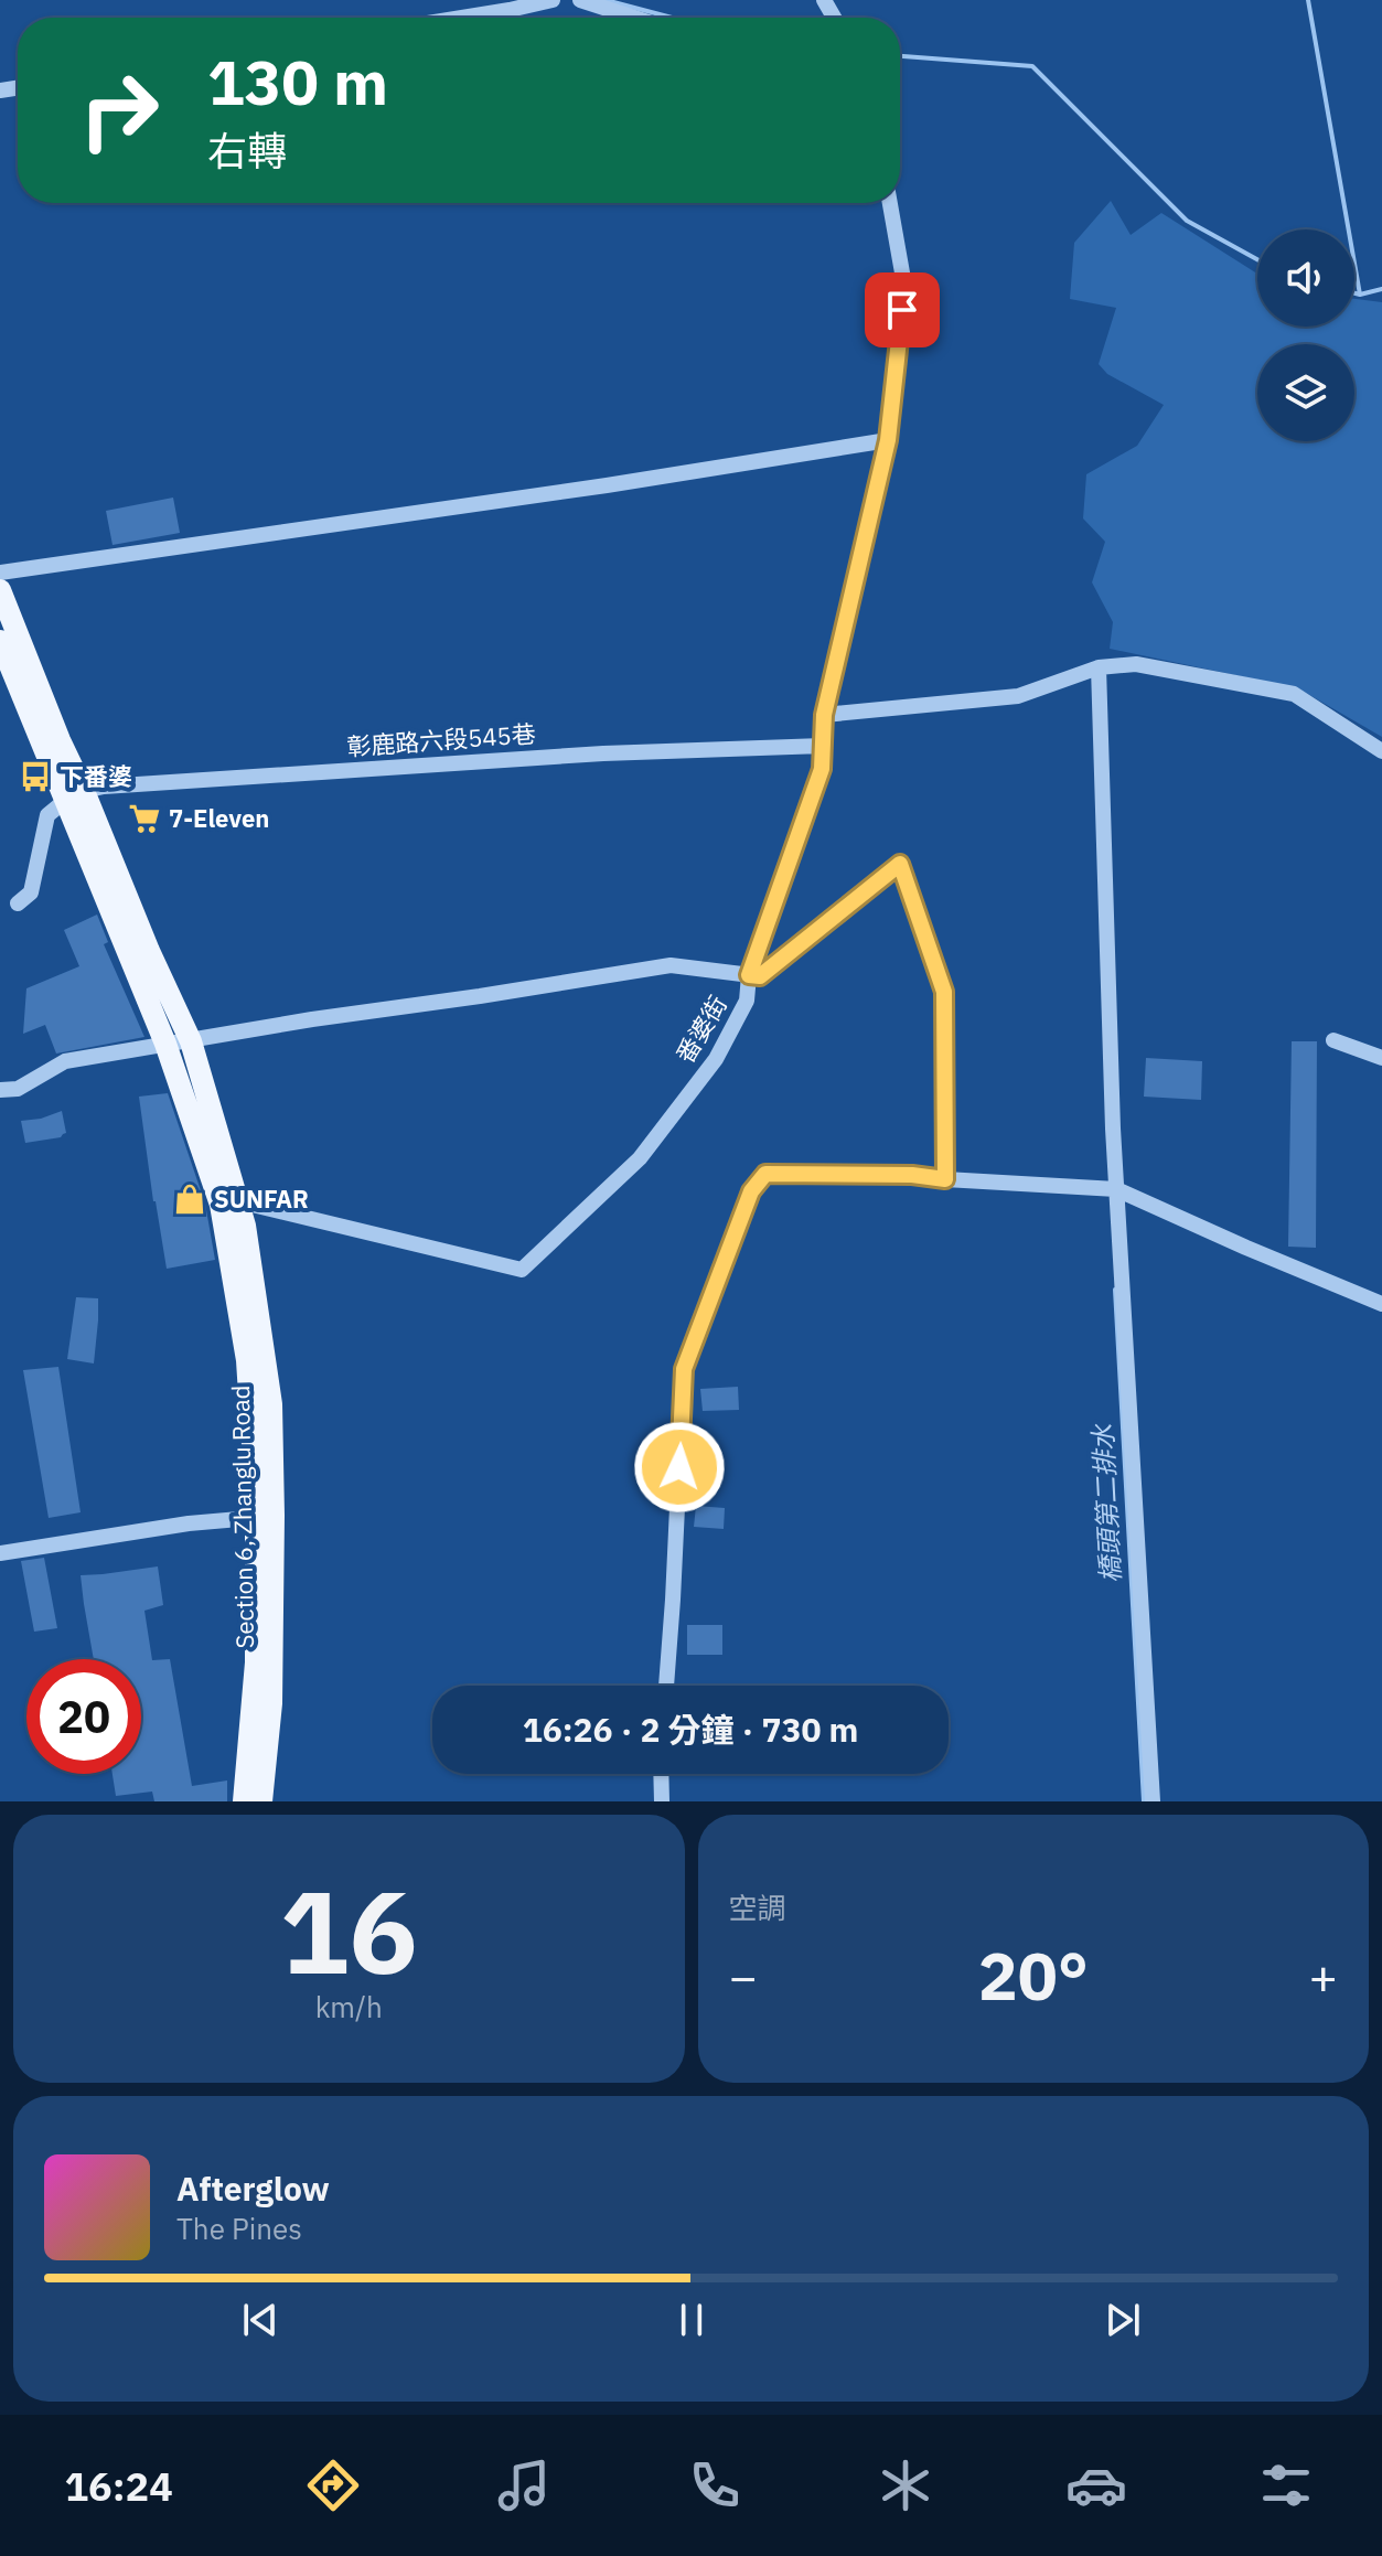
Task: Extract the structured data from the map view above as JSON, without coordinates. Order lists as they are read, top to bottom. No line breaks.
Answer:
{"streets":{"main road":["Section 6, Zhanglu Road"],"street":["彰鹿路六段545巷","番婆街"]},"crossings":[["彰鹿路六段545巷","番婆街"],["彰鹿路六段545巷","Section 6, Zhanglu Road"],["番婆街","Section 6, Zhanglu Road"]],"water":["橋頭第二排水"],"places":{"bus stop":["下番婆"],"supermarket":["7-Eleven"],"shop":["SUNFAR"]},"page":{"turn":["130 m","右轉"],"limit":"20","trip":"16:26 · 2 分鐘 · 730 m","tile":[["16","km/h"],"空調"],"heat":["−","20°","+"],"song":["Afterglow","The Pines"],"tabs":"16:24"}}
